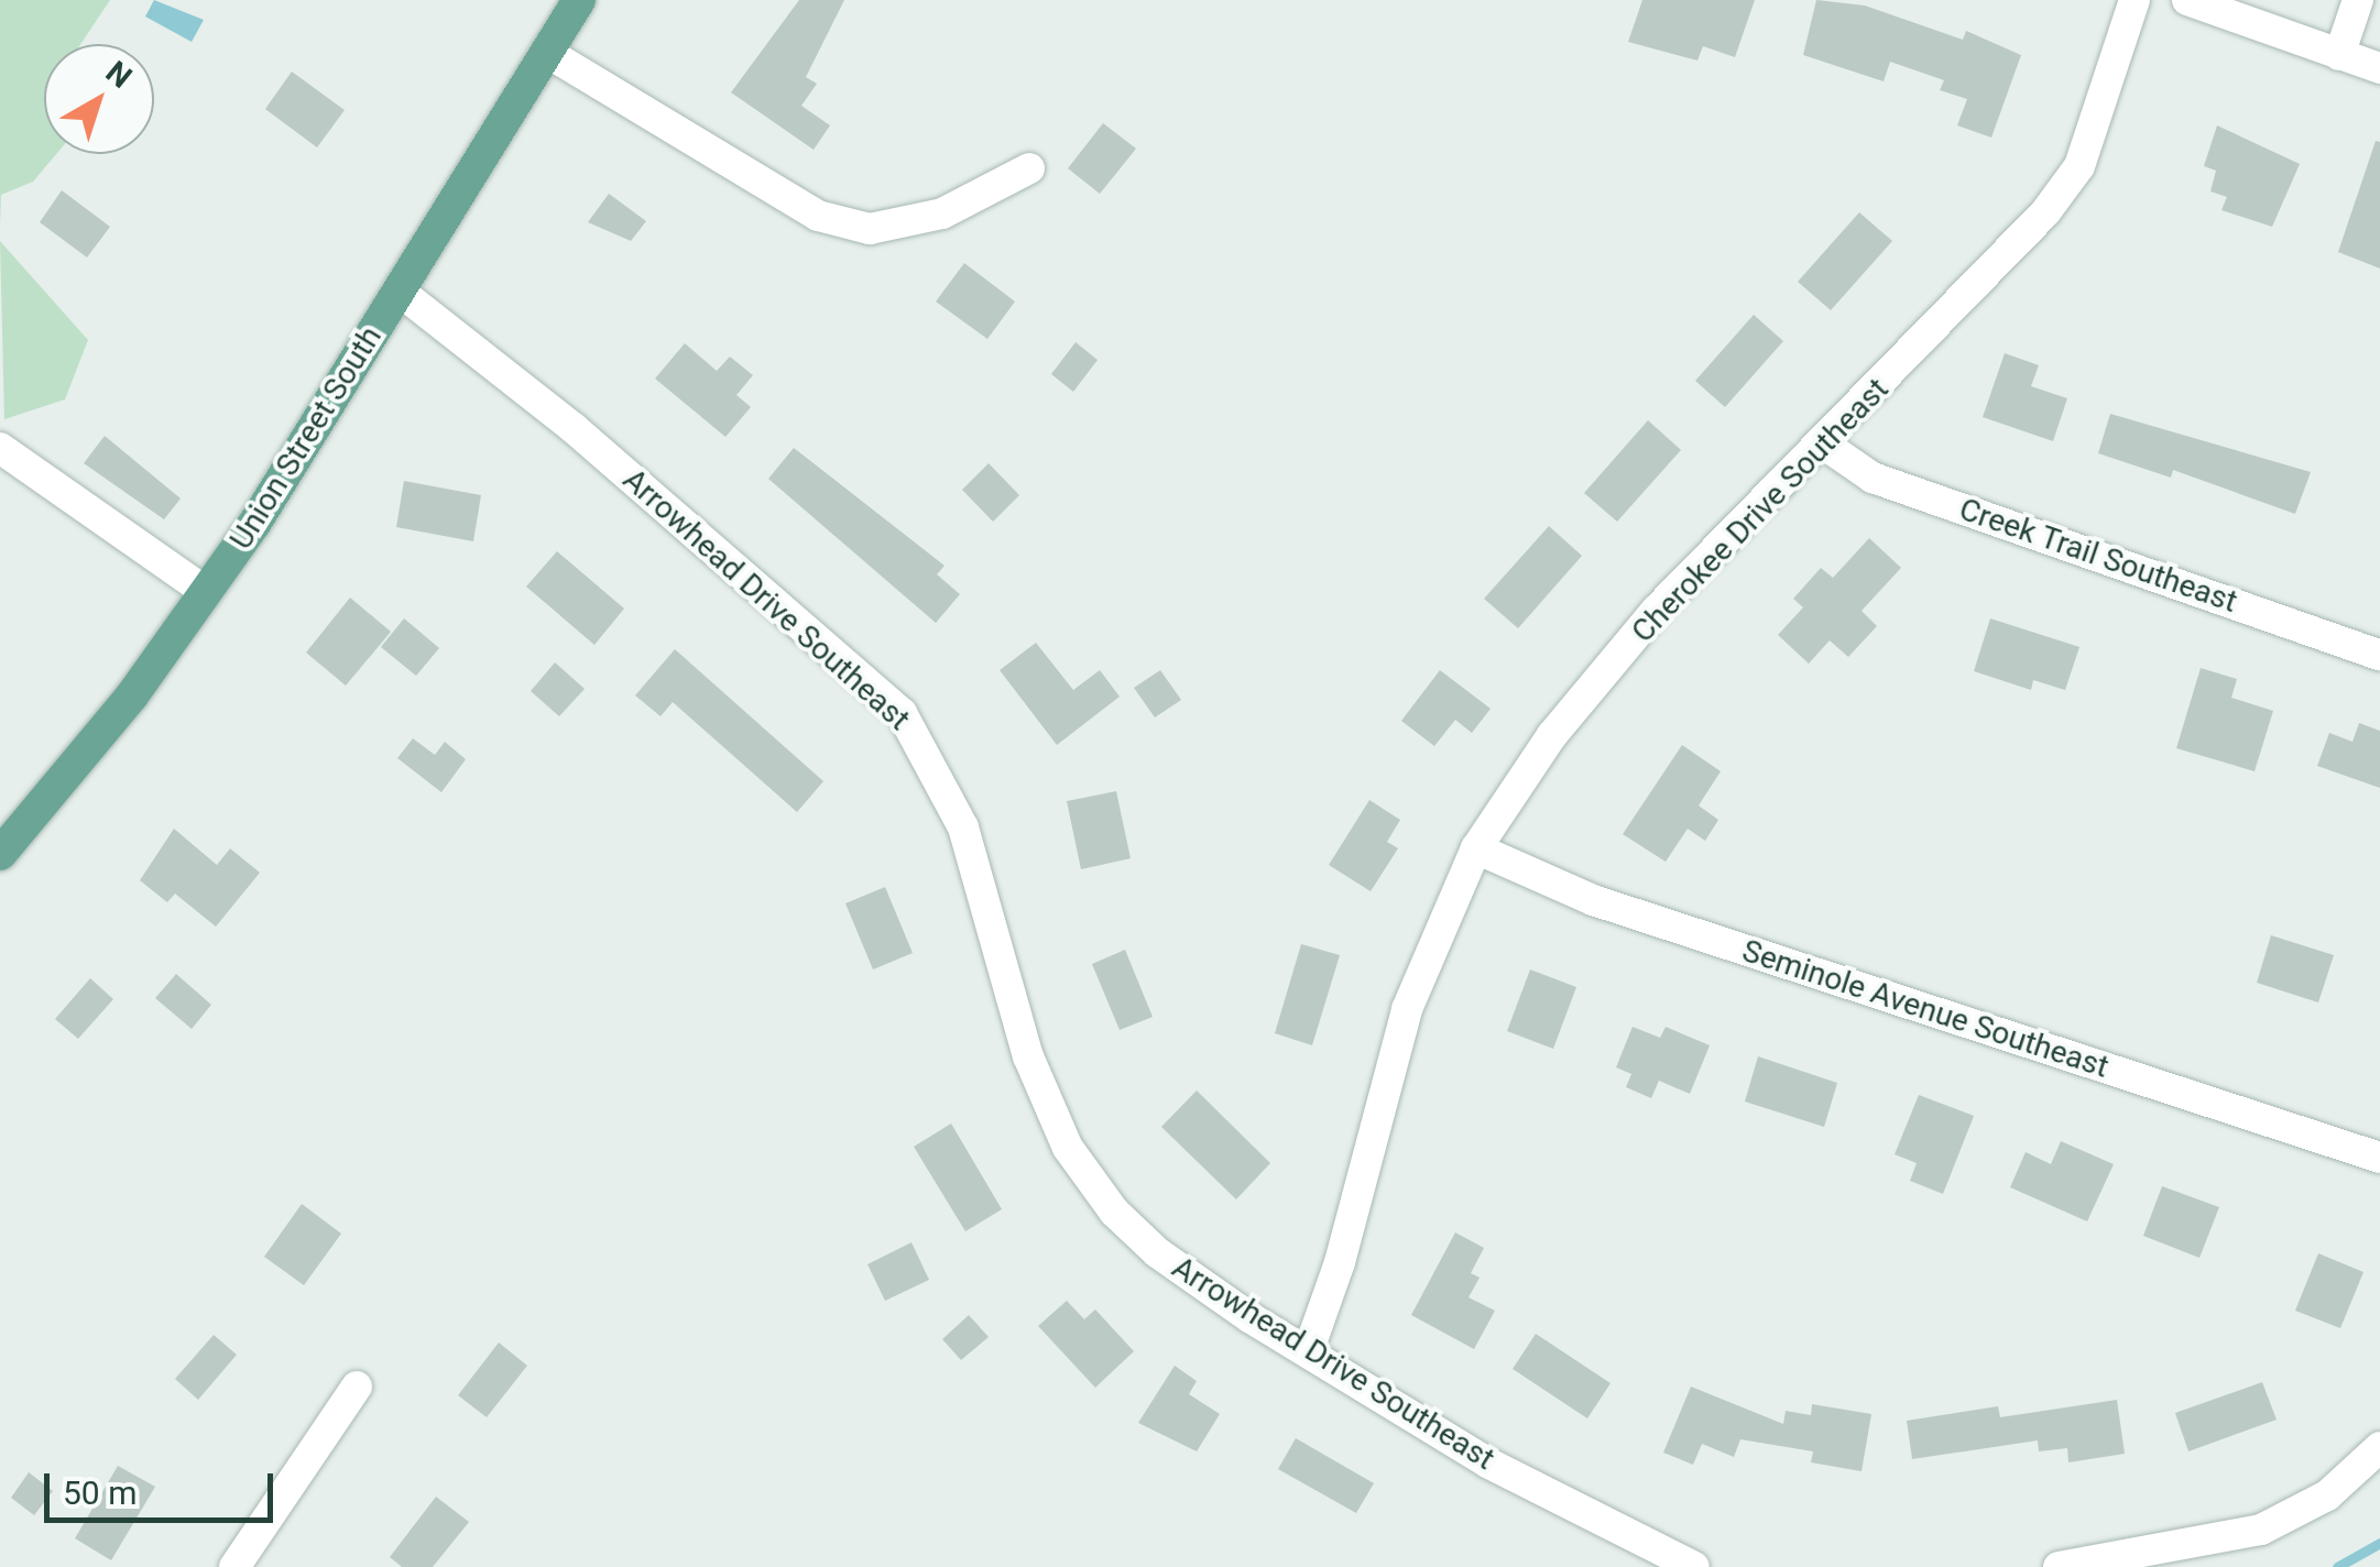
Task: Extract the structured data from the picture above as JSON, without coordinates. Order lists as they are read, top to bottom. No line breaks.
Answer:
{"streets":{"main road":["Union Street South"],"street":["Cherokee Drive Southeast","Creek Trail Southeast","Arrowhead Drive Southeast","Seminole Avenue Southeast"]},"crossings":[["Union Street South","Arrowhead Drive Southeast"],["Cherokee Drive Southeast","Creek Trail Southeast"],["Cherokee Drive Southeast","Arrowhead Drive Southeast"],["Cherokee Drive Southeast","Seminole Avenue Southeast"]],"scale_bar":"50 m","north":"top right"}
